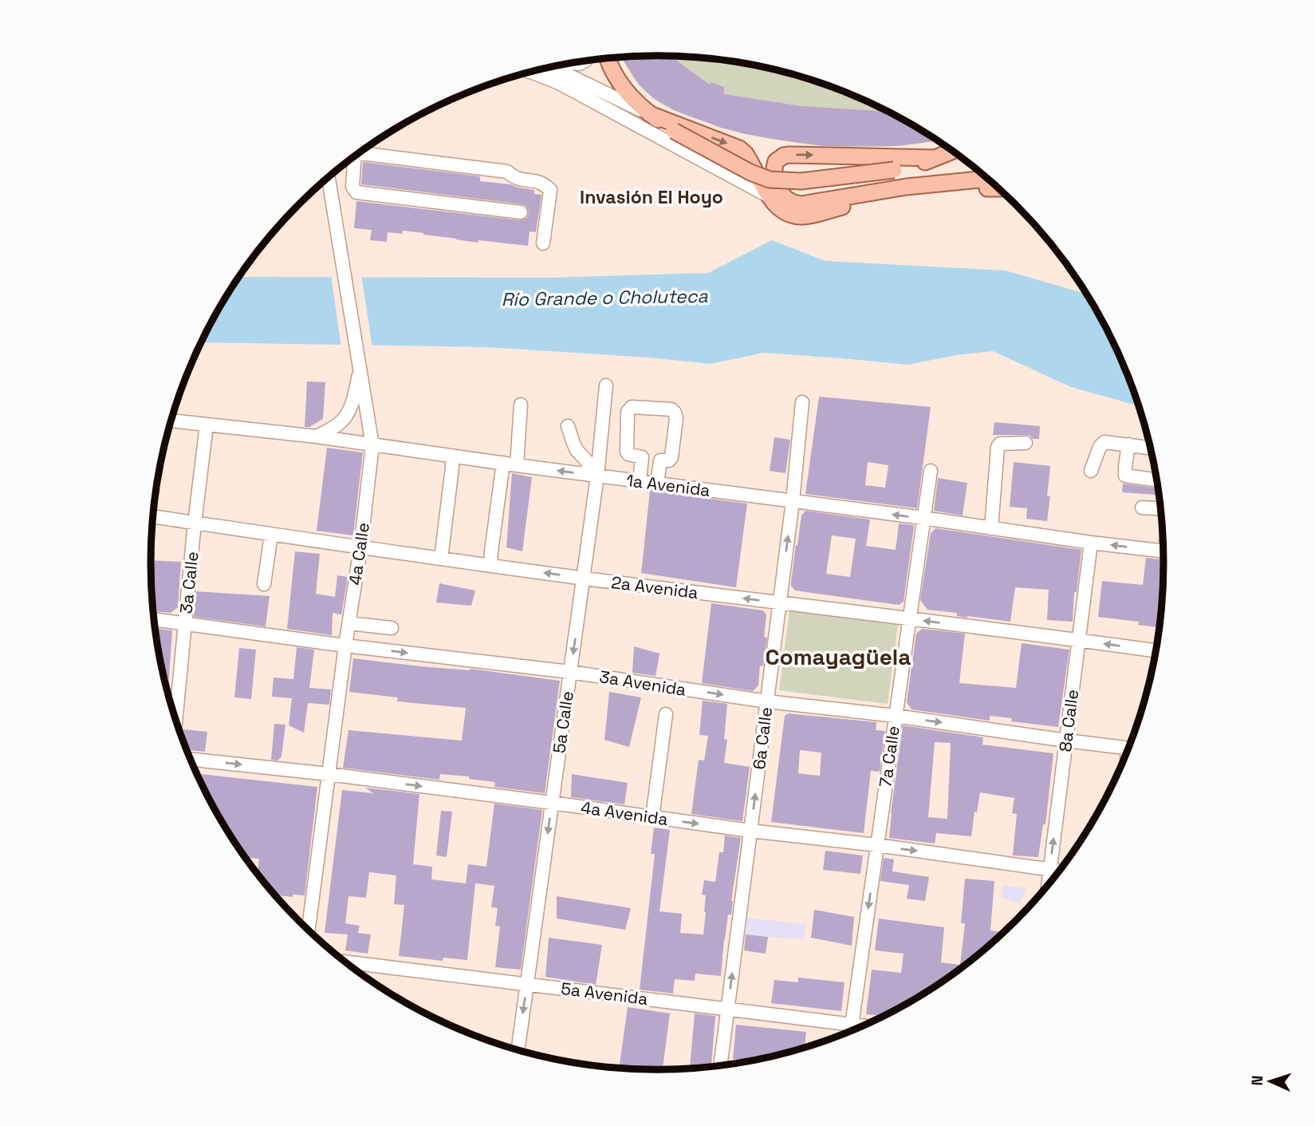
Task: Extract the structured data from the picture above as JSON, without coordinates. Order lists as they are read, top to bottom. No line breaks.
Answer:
{"streets":{"street":["1a Avenida","4a Calle","3a Calle","2a Avenida","3a Avenida","8a Calle","5a Calle","6a Calle","7a Calle","4a Avenida","5a Avenida"]},"crossings":[["1a Avenida","4a Calle"],["1a Avenida","3a Calle"],["1a Avenida","8a Calle"],["1a Avenida","5a Calle"],["1a Avenida","6a Calle"],["1a Avenida","7a Calle"],["4a Calle","2a Avenida"],["4a Calle","3a Avenida"],["4a Calle","4a Avenida"],["3a Calle","2a Avenida"],["3a Calle","3a Avenida"],["2a Avenida","8a Calle"],["2a Avenida","5a Calle"],["2a Avenida","6a Calle"],["2a Avenida","7a Calle"],["3a Avenida","8a Calle"],["3a Avenida","5a Calle"],["3a Avenida","6a Calle"],["3a Avenida","7a Calle"],["8a Calle","4a Avenida"],["5a Calle","4a Avenida"],["5a Calle","5a Avenida"],["6a Calle","4a Avenida"],["6a Calle","5a Avenida"],["7a Calle","4a Avenida"],["7a Calle","5a Avenida"]],"one_way":["2a Avenida","3a Avenida","8a Calle","5a Calle","6a Calle","4a Avenida"],"districts":["Invasión El Hoyo","Comayagüela"],"water":["Río Grande o Choluteca"],"north":"left"}
